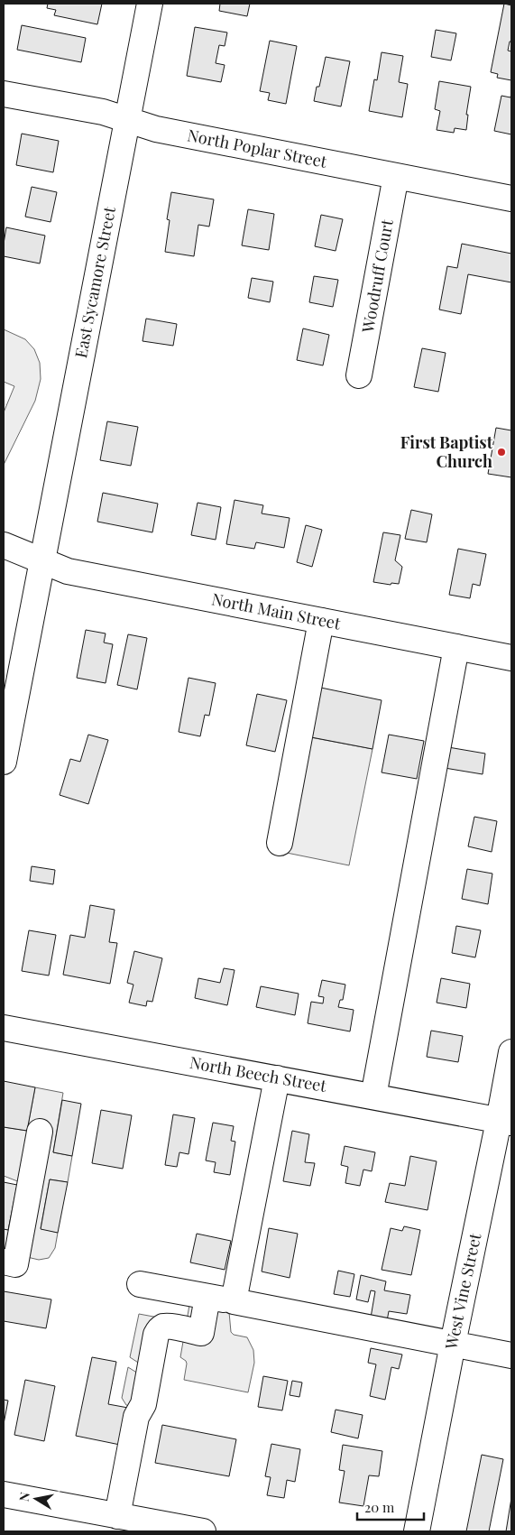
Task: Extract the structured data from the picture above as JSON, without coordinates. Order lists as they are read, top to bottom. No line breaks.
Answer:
{"streets":{"street":["North Poplar Street","Woodruff Court","East Sycamore Street","North Main Street","North Beech Street","West Vine Street"]},"crossings":[["North Poplar Street","Woodruff Court"],["North Poplar Street","East Sycamore Street"],["East Sycamore Street","North Main Street"],["North Beech Street","West Vine Street"]],"places":["First Baptist Church"],"scale_bar":"20 m","north":"left"}
